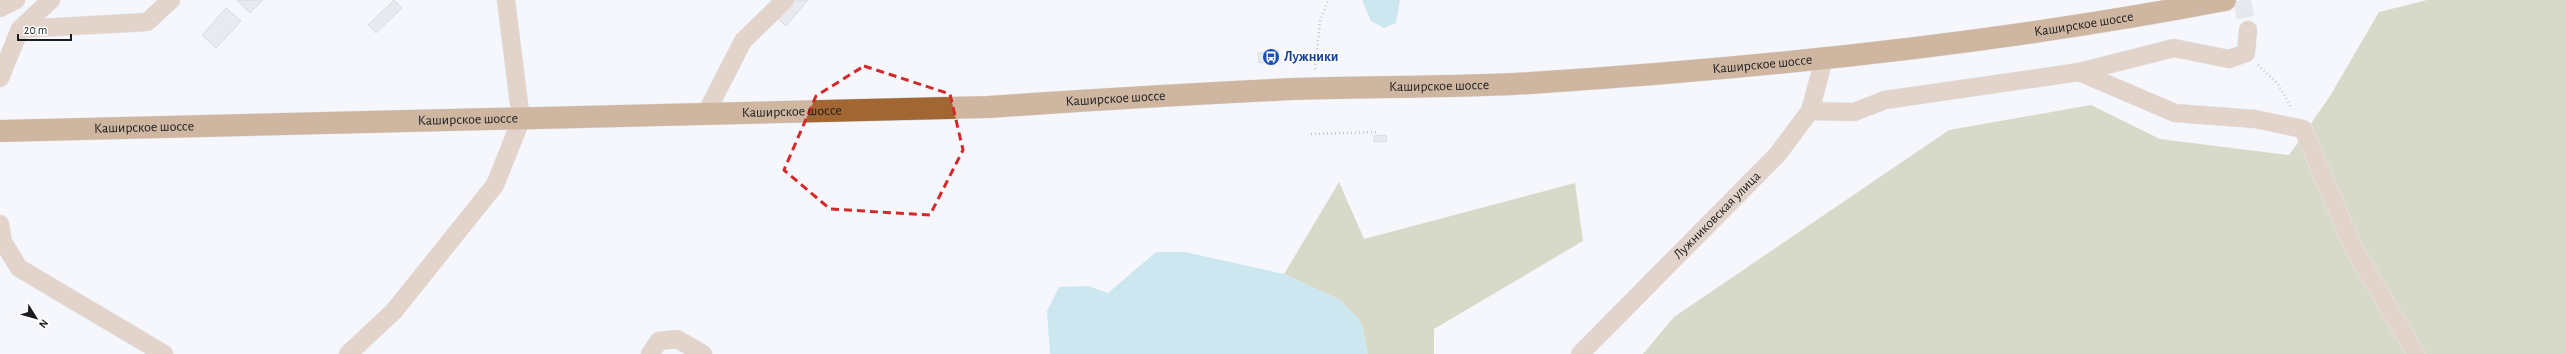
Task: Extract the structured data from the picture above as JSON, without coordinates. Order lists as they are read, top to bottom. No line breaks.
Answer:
{"streets":{"main road":["Каширское шоссе"],"street":["Лужниковская улица"]},"crossings":[["Каширское шоссе","Лужниковская улица"]],"places":{"bus stop":["Лужники"]},"scale_bar":"20 m","north":"bottom right"}
